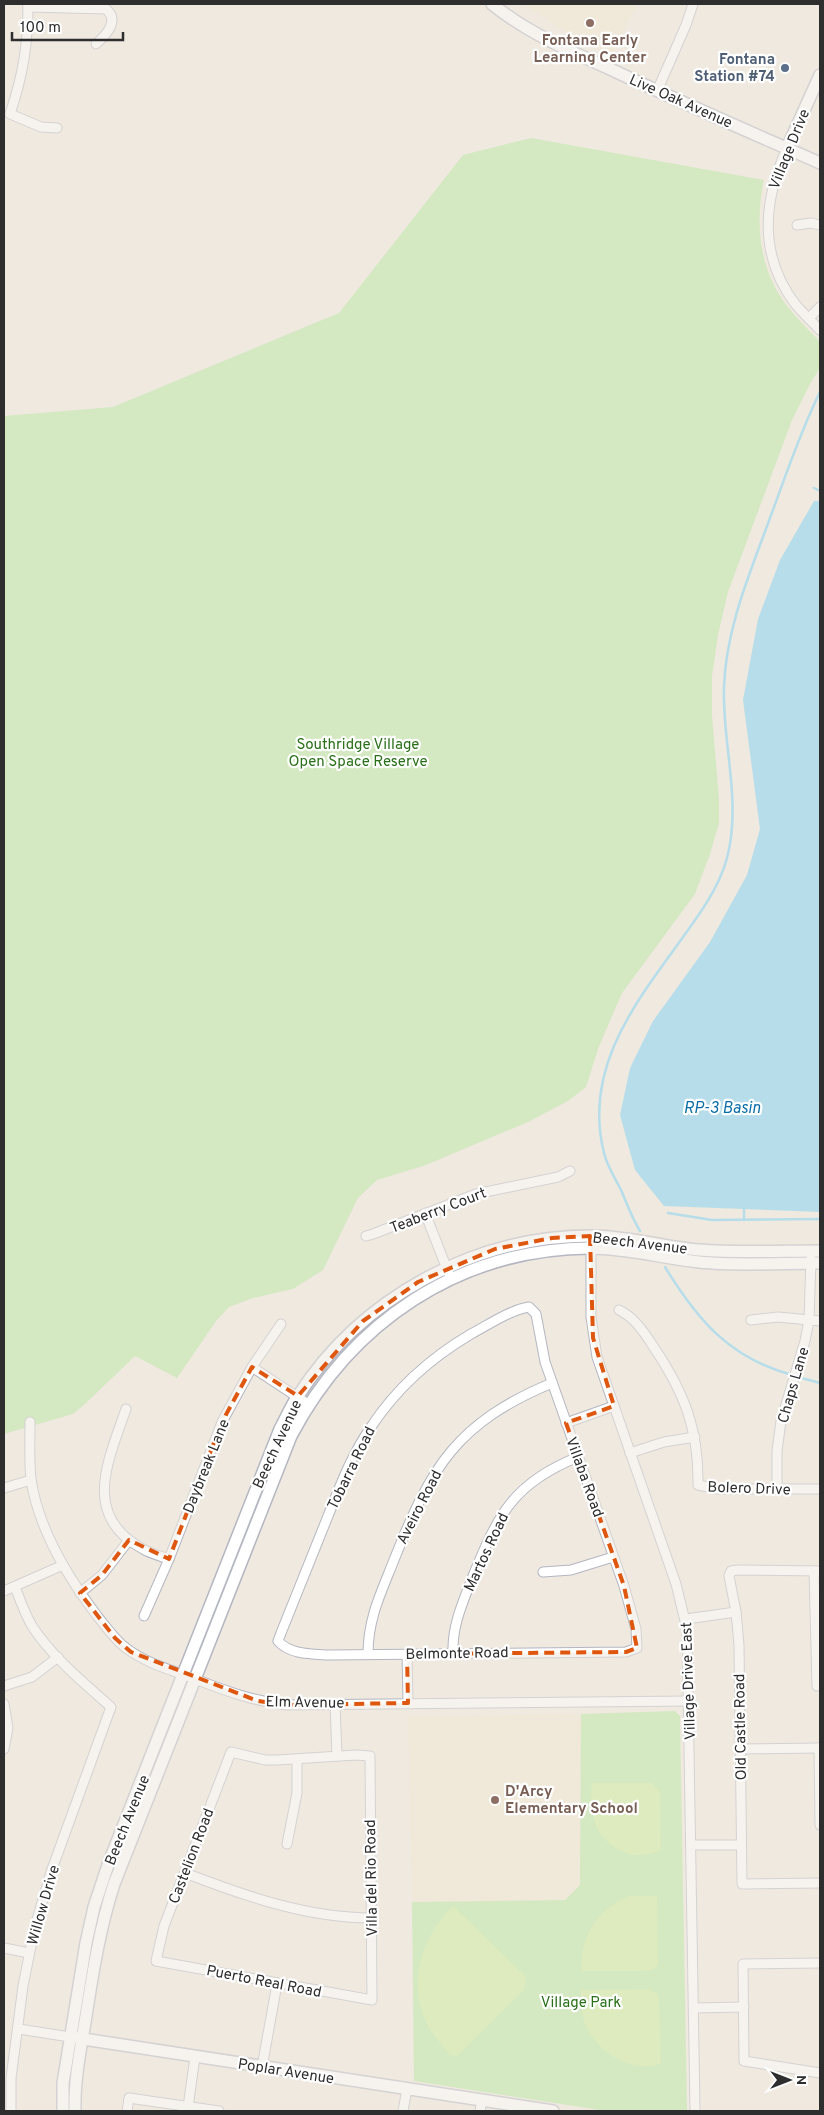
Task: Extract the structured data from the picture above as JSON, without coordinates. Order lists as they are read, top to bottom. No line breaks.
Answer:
{"streets":{"street":["Live Oak Avenue","Village Drive","Teaberry Court","Beech Avenue","Chaps Lane","Daybreak Lane","Tobarra Road","Villaba Road","Bolero Drive","Aveiro Road","Martos Road","Belmonte Road","Village Drive East","Elm Avenue","Old Castle Road","Castelion Road","Villa del Rio Road","Willow Drive","Puerto Real Road","Poplar Avenue"]},"crossings":[["Live Oak Avenue","Village Drive"],["Beech Avenue","Chaps Lane"],["Beech Avenue","Village Drive East"],["Beech Avenue","Elm Avenue"],["Beech Avenue","Poplar Avenue"],["Chaps Lane","Bolero Drive"],["Tobarra Road","Villaba Road"],["Tobarra Road","Belmonte Road"],["Villaba Road","Aveiro Road"],["Villaba Road","Martos Road"],["Villaba Road","Belmonte Road"],["Aveiro Road","Belmonte Road"],["Martos Road","Belmonte Road"],["Village Drive East","Elm Avenue"],["Castelion Road","Puerto Real Road"],["Villa del Rio Road","Puerto Real Road"],["Willow Drive","Poplar Avenue"]],"water":["RP-3 Basin"],"parks":["Southridge Village Open Space Reserve","Village Park"],"places":["Fontana Early Learning Center","Fontana Station #74","D'Arcy Elementary School"],"scale_bar":"100 m","north":"right"}
